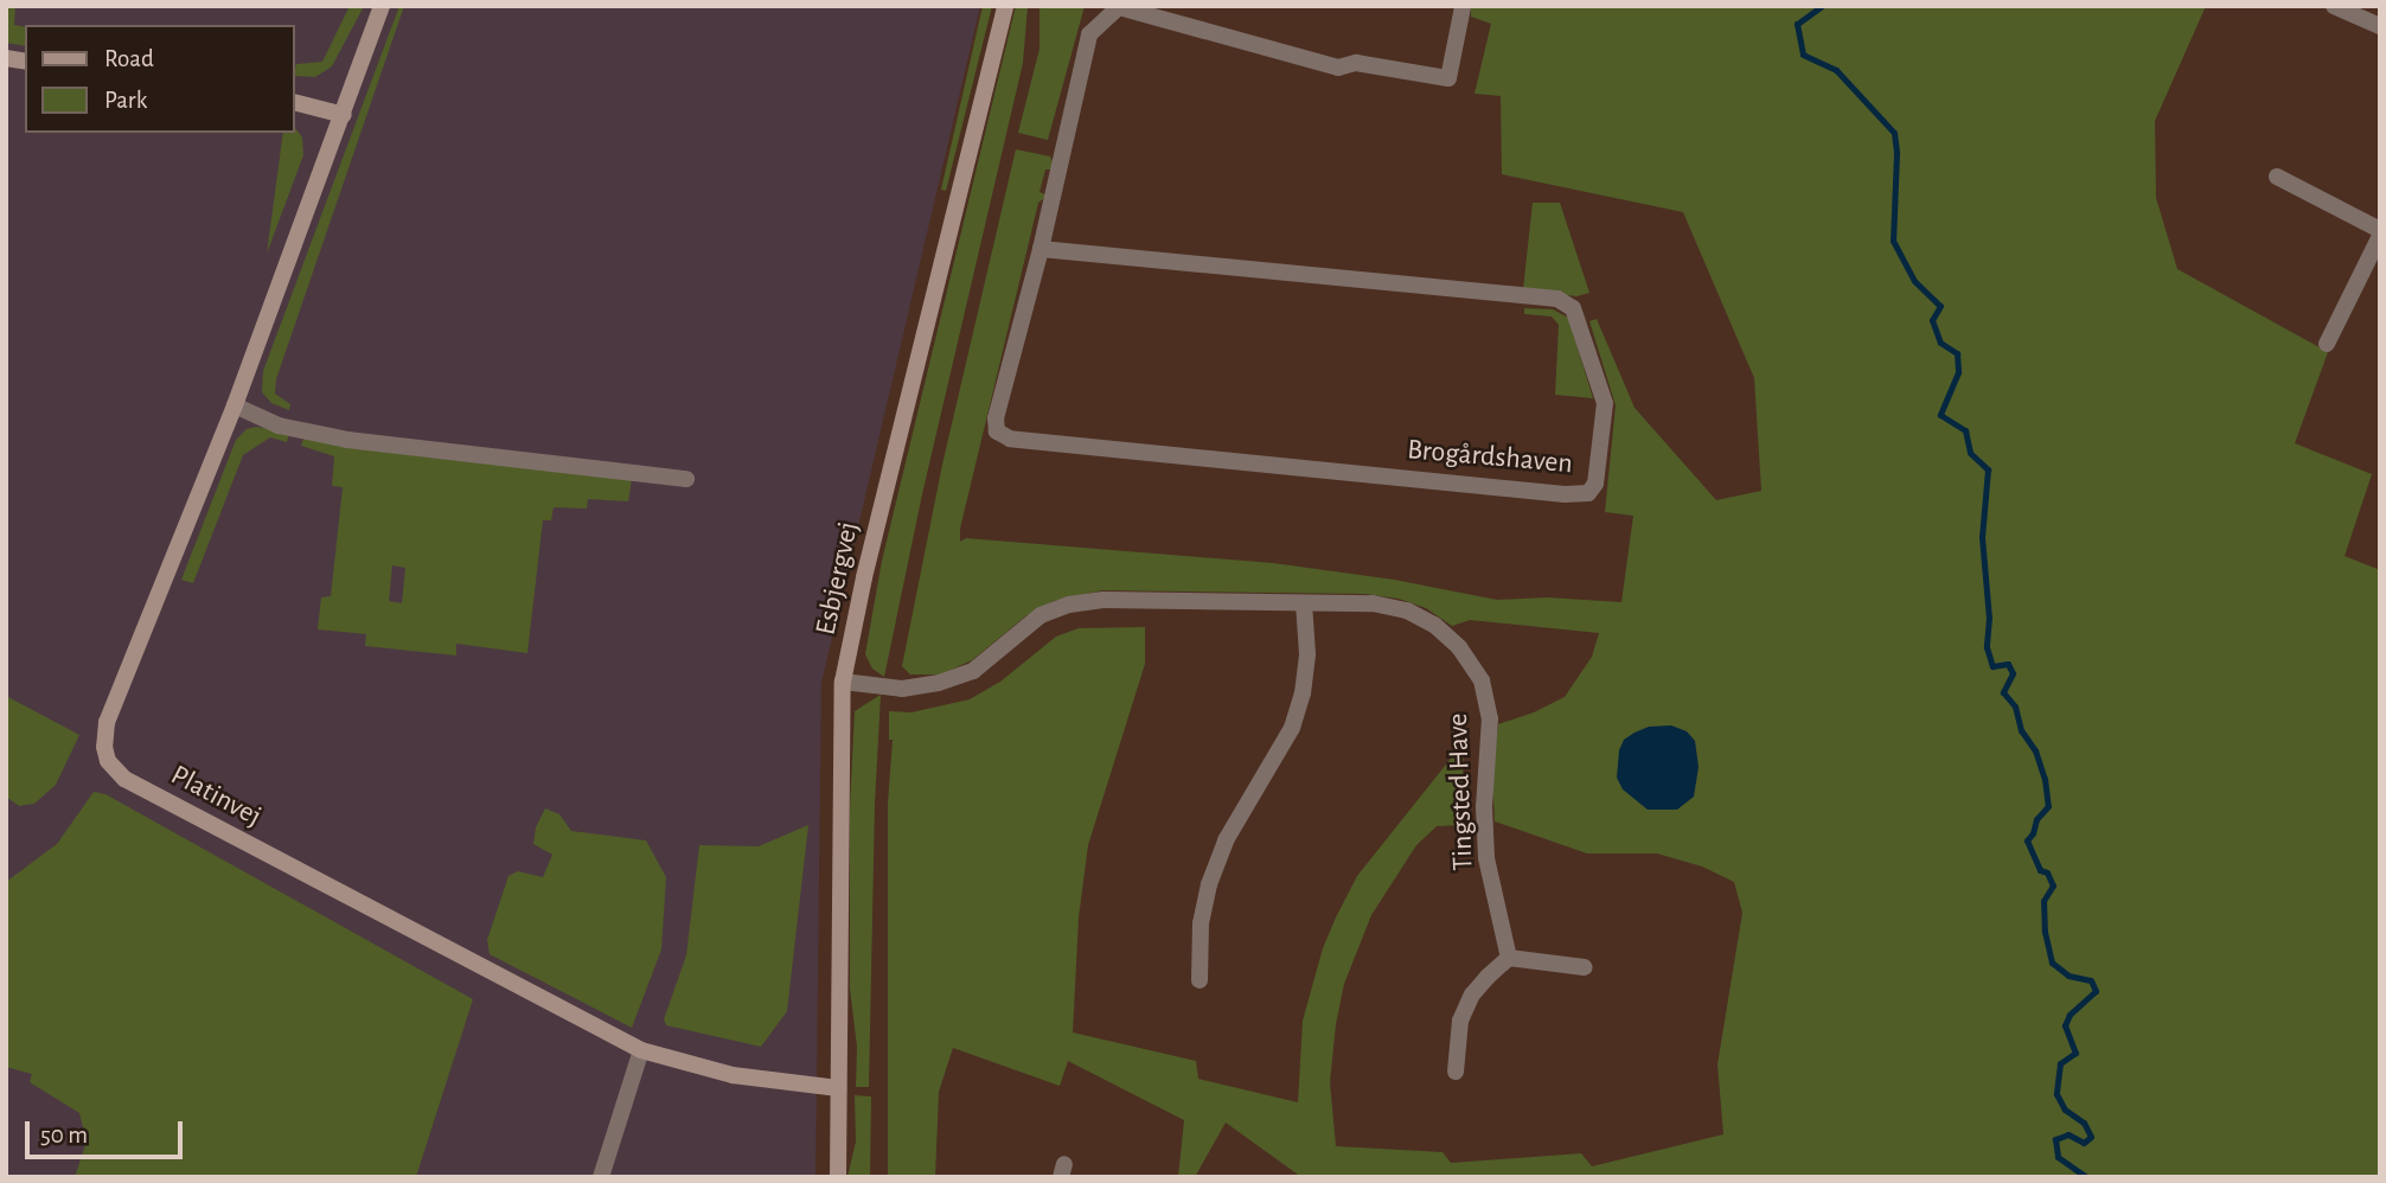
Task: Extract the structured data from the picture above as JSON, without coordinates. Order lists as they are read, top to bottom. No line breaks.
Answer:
{"streets":{"street":["Brogårdshaven","Esbjergvej","Tingsted Have","Platinvej"]},"crossings":[["Esbjergvej","Tingsted Have"],["Esbjergvej","Platinvej"]],"legend":["Road","Park"],"scale_bar":"50 m"}
